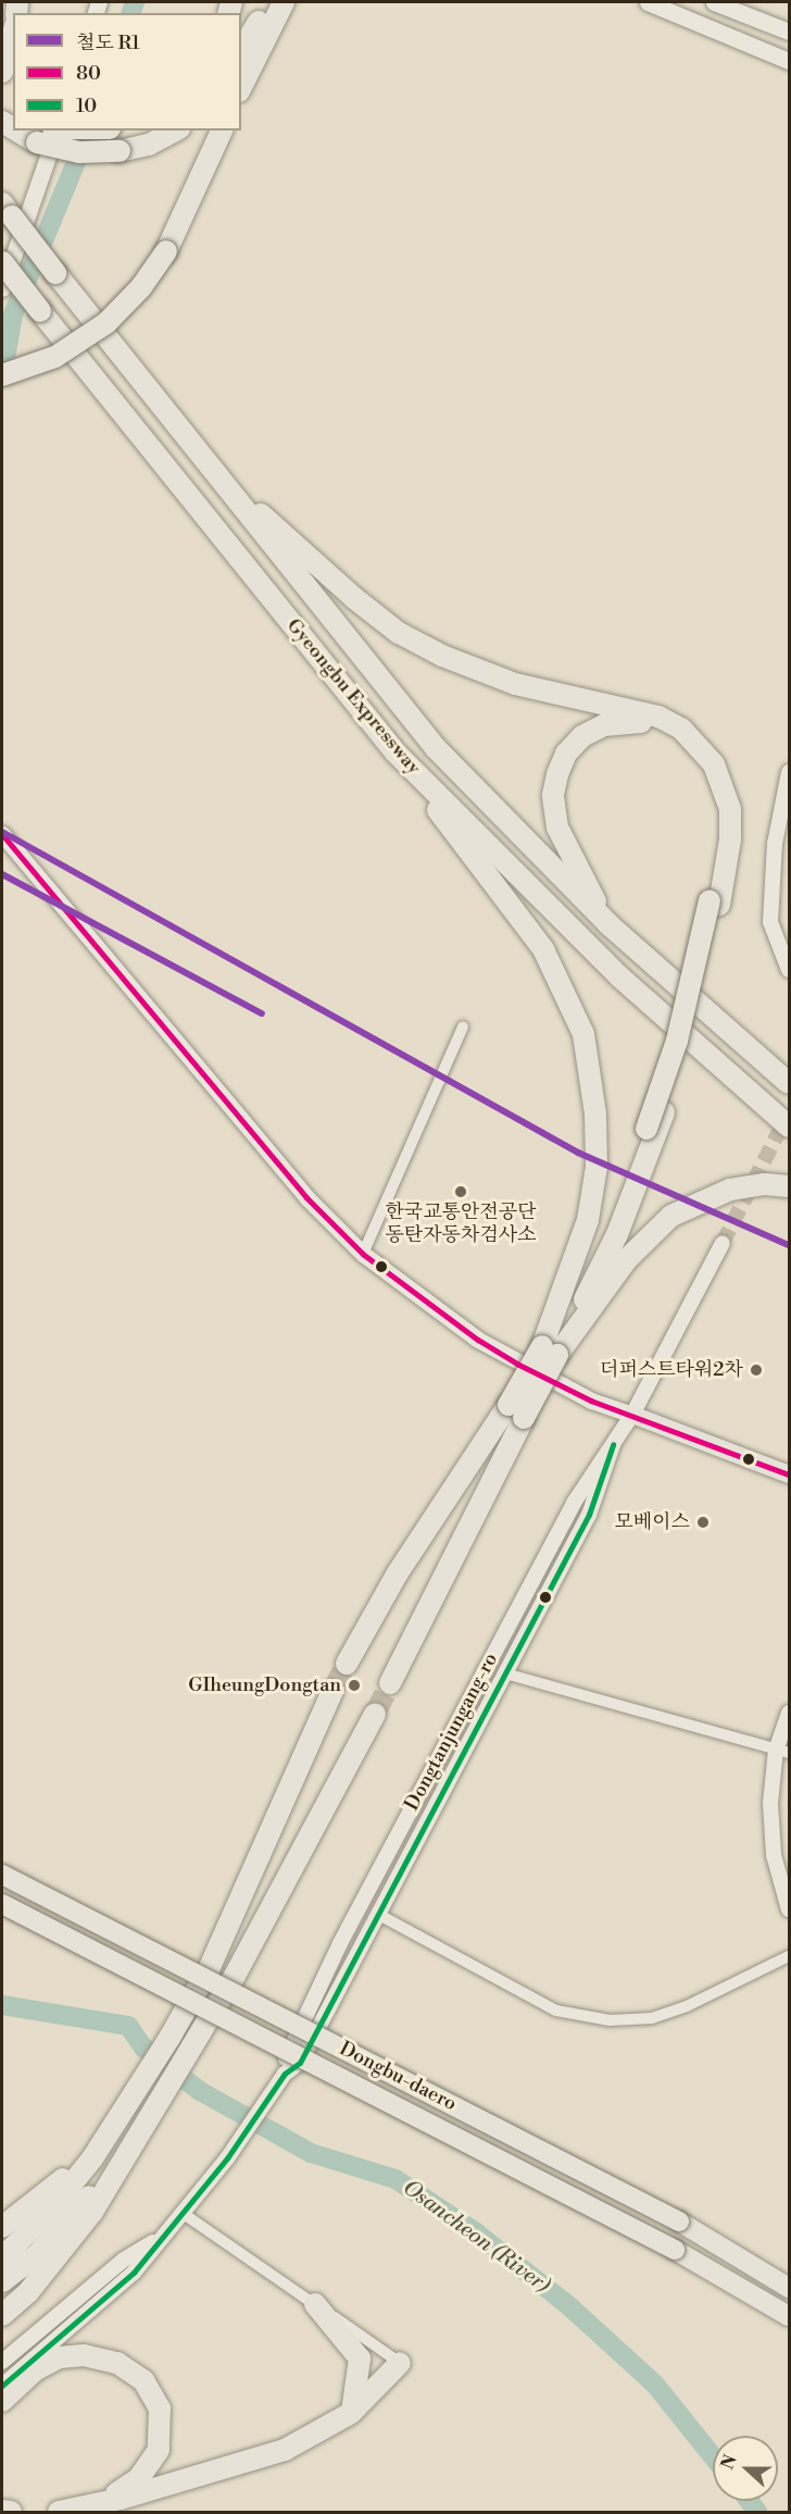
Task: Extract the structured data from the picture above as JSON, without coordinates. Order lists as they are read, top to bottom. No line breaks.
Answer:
{"streets":{"highway":["Gyeongbu Expressway","Dongbu-daero"],"street":["Dongtanjungang-ro"]},"water":["Osancheon (River)"],"places":["한국교통안전공단 동탄자동차검사소","더퍼스트타워2차","모베이스","GIheungDongtan"],"lines":["rail line R1","transit line 80","transit line 10"],"legend":["철도 R1","80","10"],"north":"left"}
